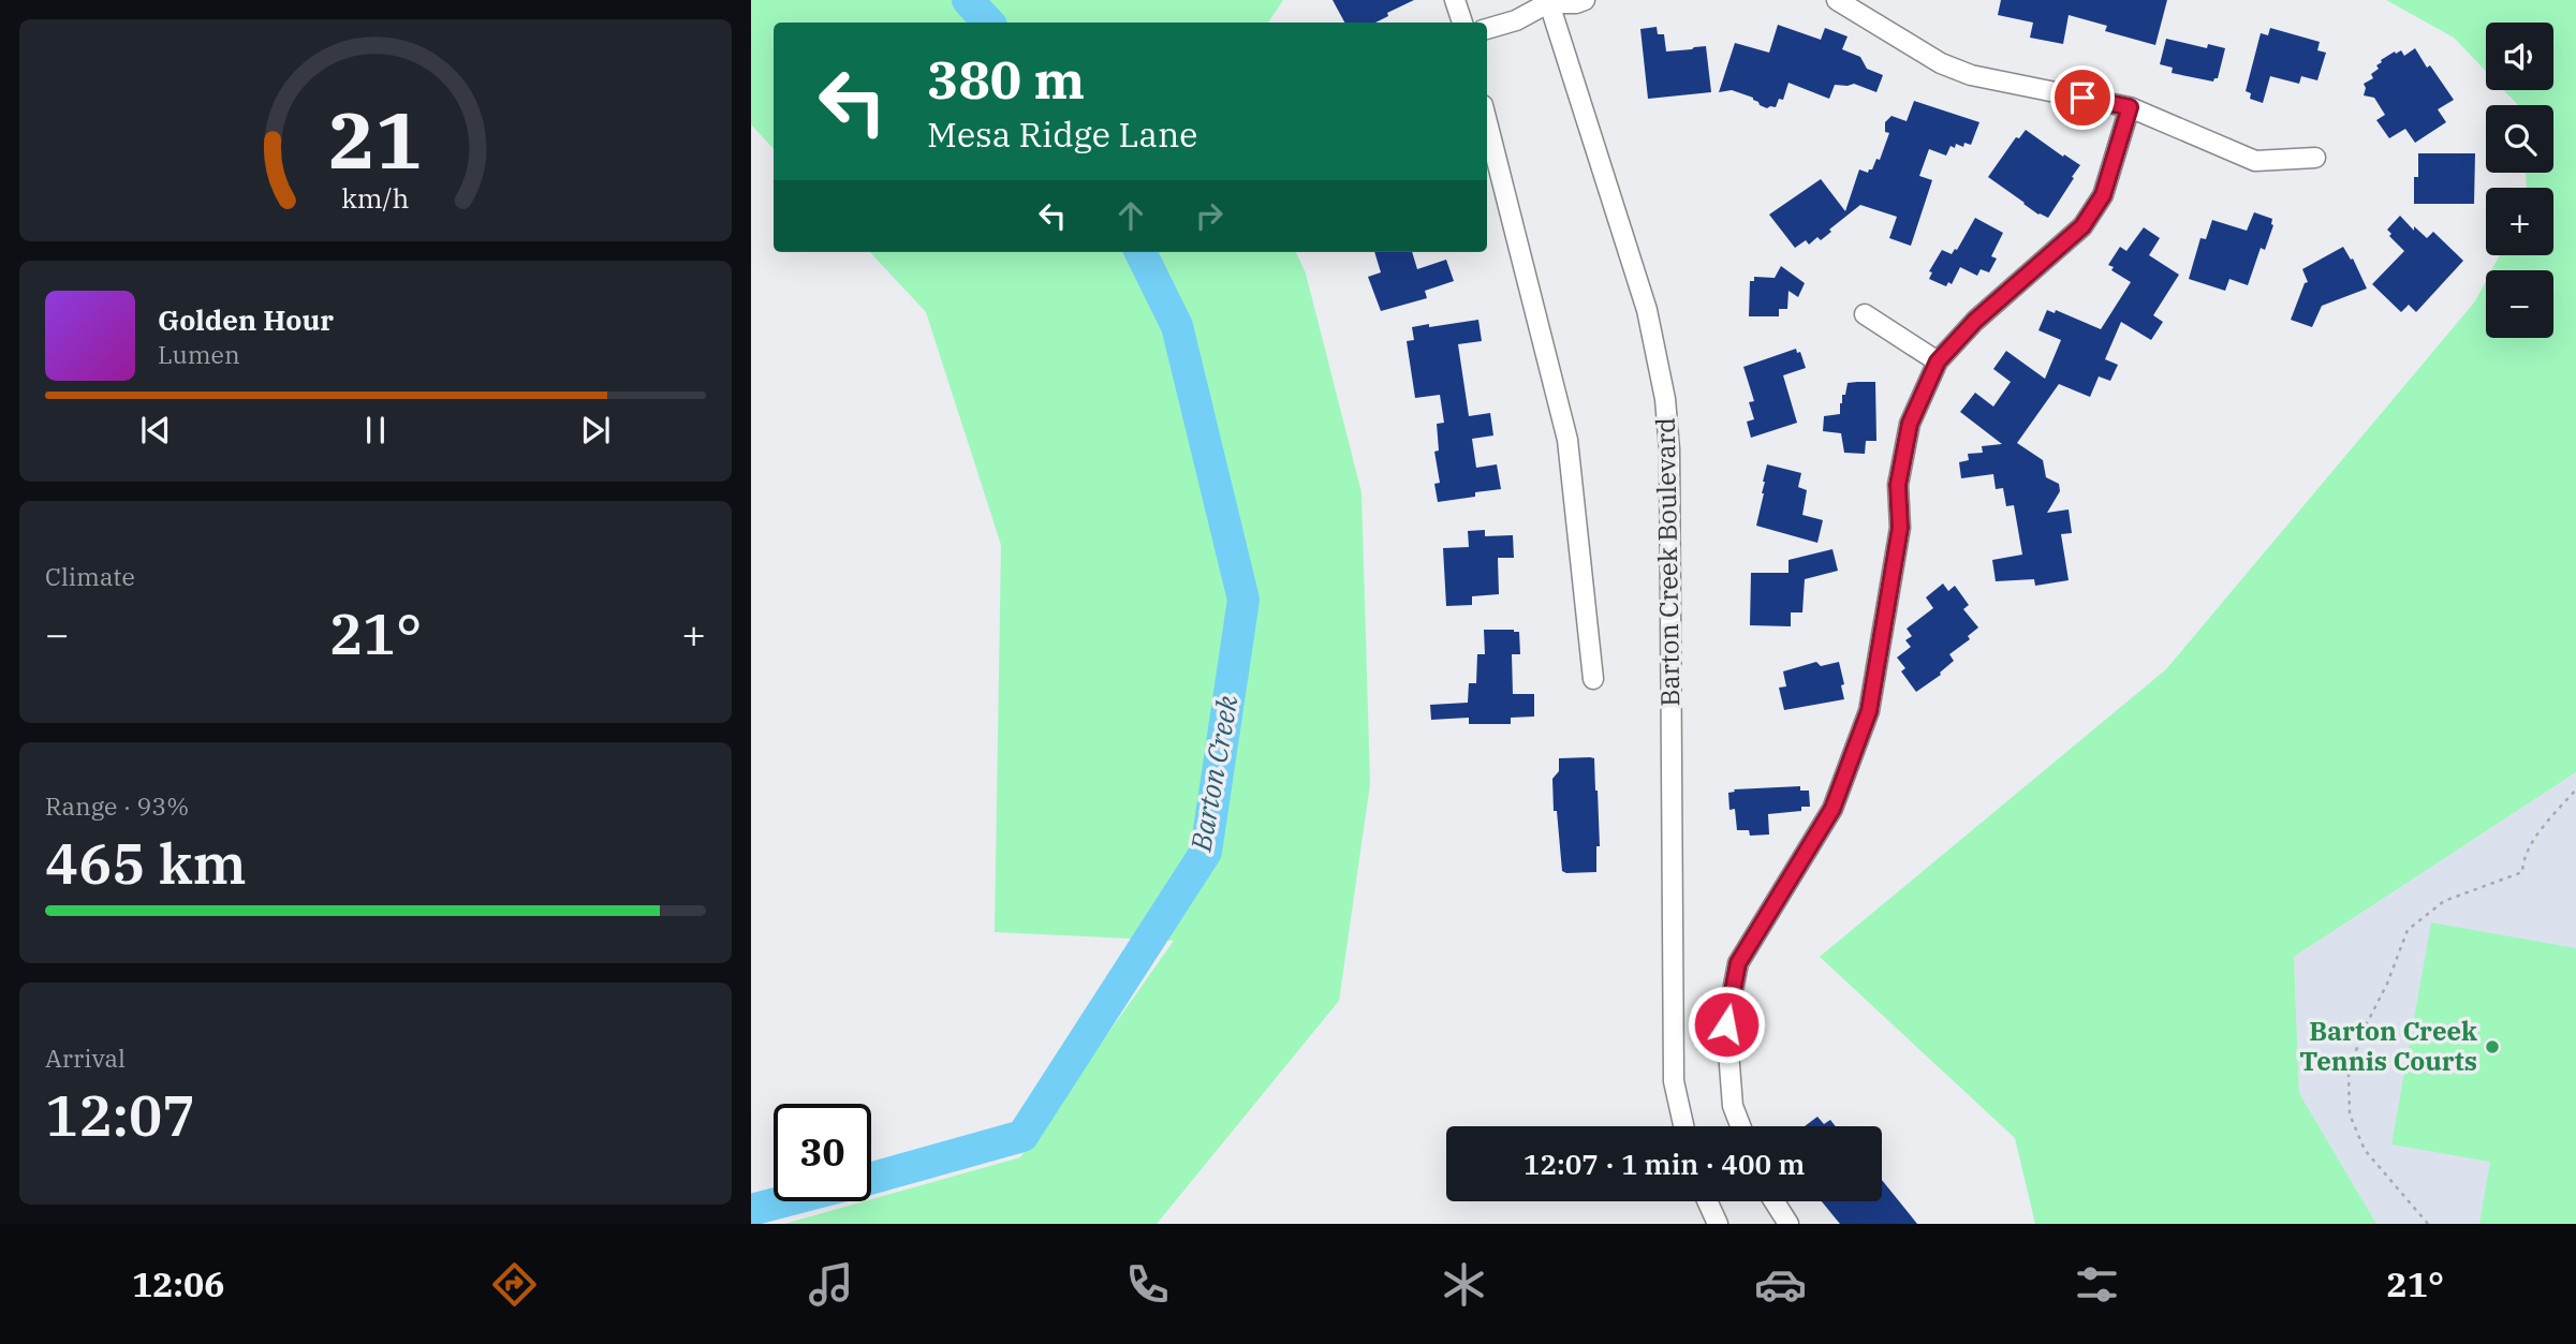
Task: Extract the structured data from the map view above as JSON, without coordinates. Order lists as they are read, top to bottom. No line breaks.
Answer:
{"streets":{"street":["Barton Creek Boulevard"]},"water":["Barton Creek"],"places":["Barton Creek Tennis Courts"],"page":{"map_buttons":["+","−"],"turn":["380 m","Mesa Ridge Lane"],"song":["Golden Hour","Lumen"],"tile":["Climate",["Range · 93%","465 km"],["Arrival","12:07"]],"heat":["−","21°","+"],"limit":"30","trip":"12:07 · 1 min · 400 m","tabs":["12:06","21°"],"gauge":["21","km/h"]}}
